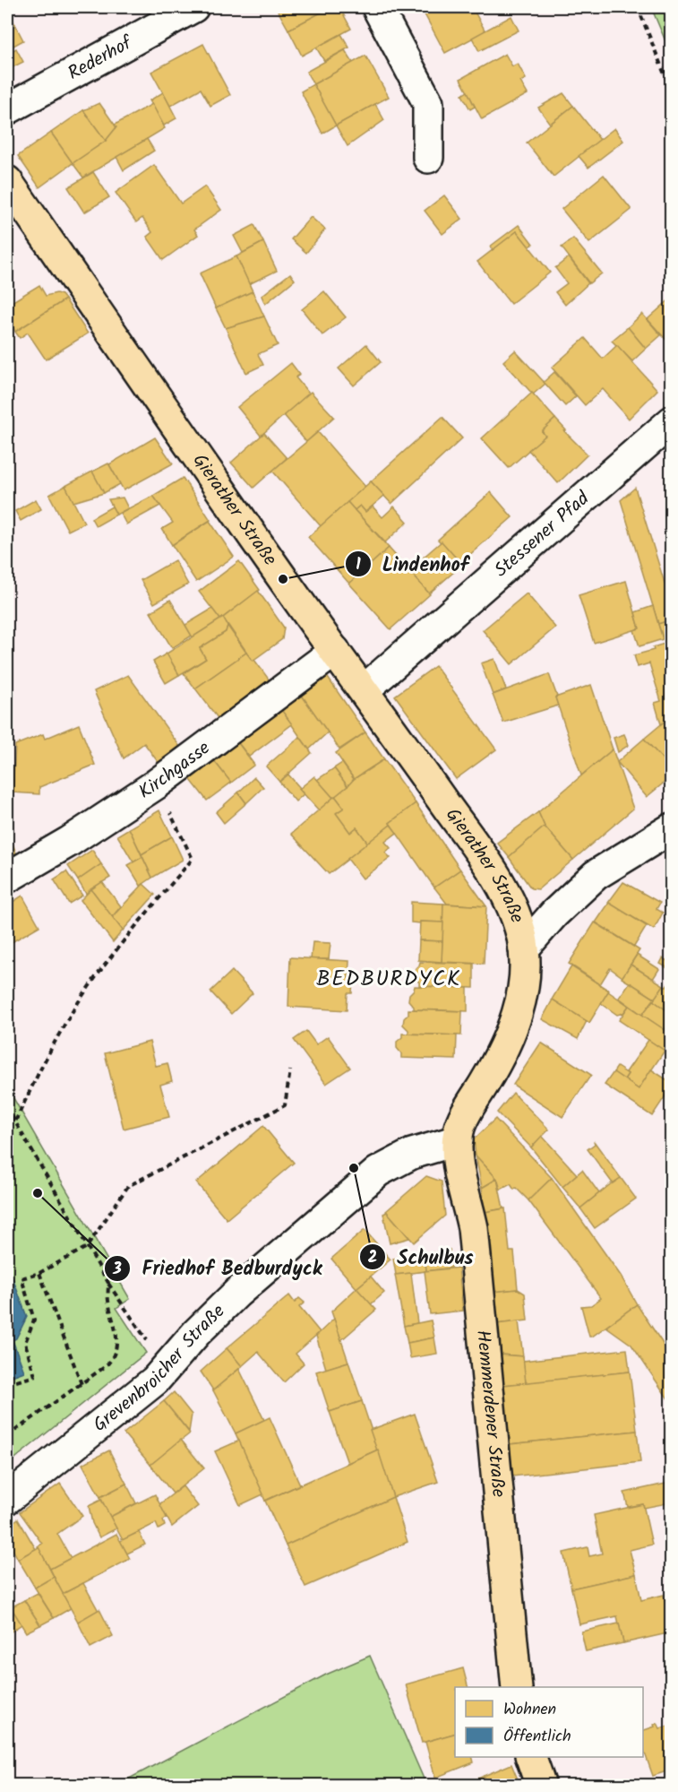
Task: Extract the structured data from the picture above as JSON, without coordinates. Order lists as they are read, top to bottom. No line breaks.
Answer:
{"streets":{"main road":["Gierather Straße","Hemmerdener Straße"],"street":["Rederhof","Stessener Pfad","Kirchgasse","Grevenbroicher Straße"]},"crossings":[["Gierather Straße","Stessener Pfad"],["Gierather Straße","Kirchgasse"],["Grevenbroicher Straße","Hemmerdener Straße"]],"districts":["BEDBURDYCK"],"places":["Lindenhof","Schulbus","Friedhof Bedburdyck"],"legend":["Wohnen","Öffentlich"]}
